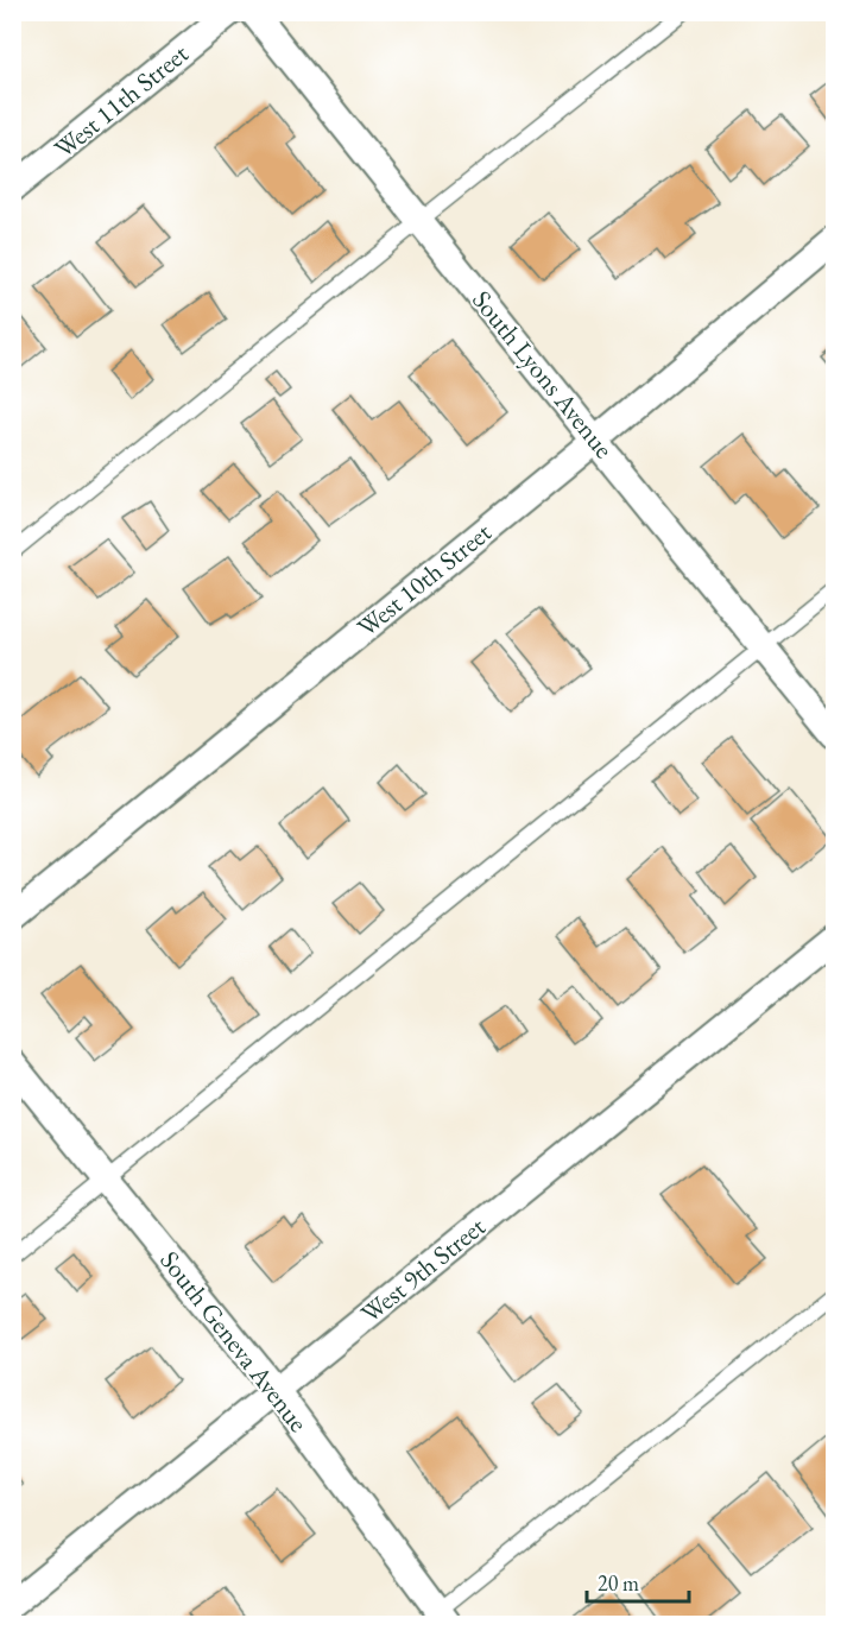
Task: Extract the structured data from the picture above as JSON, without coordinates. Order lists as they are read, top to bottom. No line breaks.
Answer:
{"streets":{"street":["West 11th Street","South Lyons Avenue","West 10th Street","West 9th Street","South Geneva Avenue"]},"crossings":[["South Lyons Avenue","West 10th Street"],["West 9th Street","South Geneva Avenue"]],"scale_bar":"20 m"}
